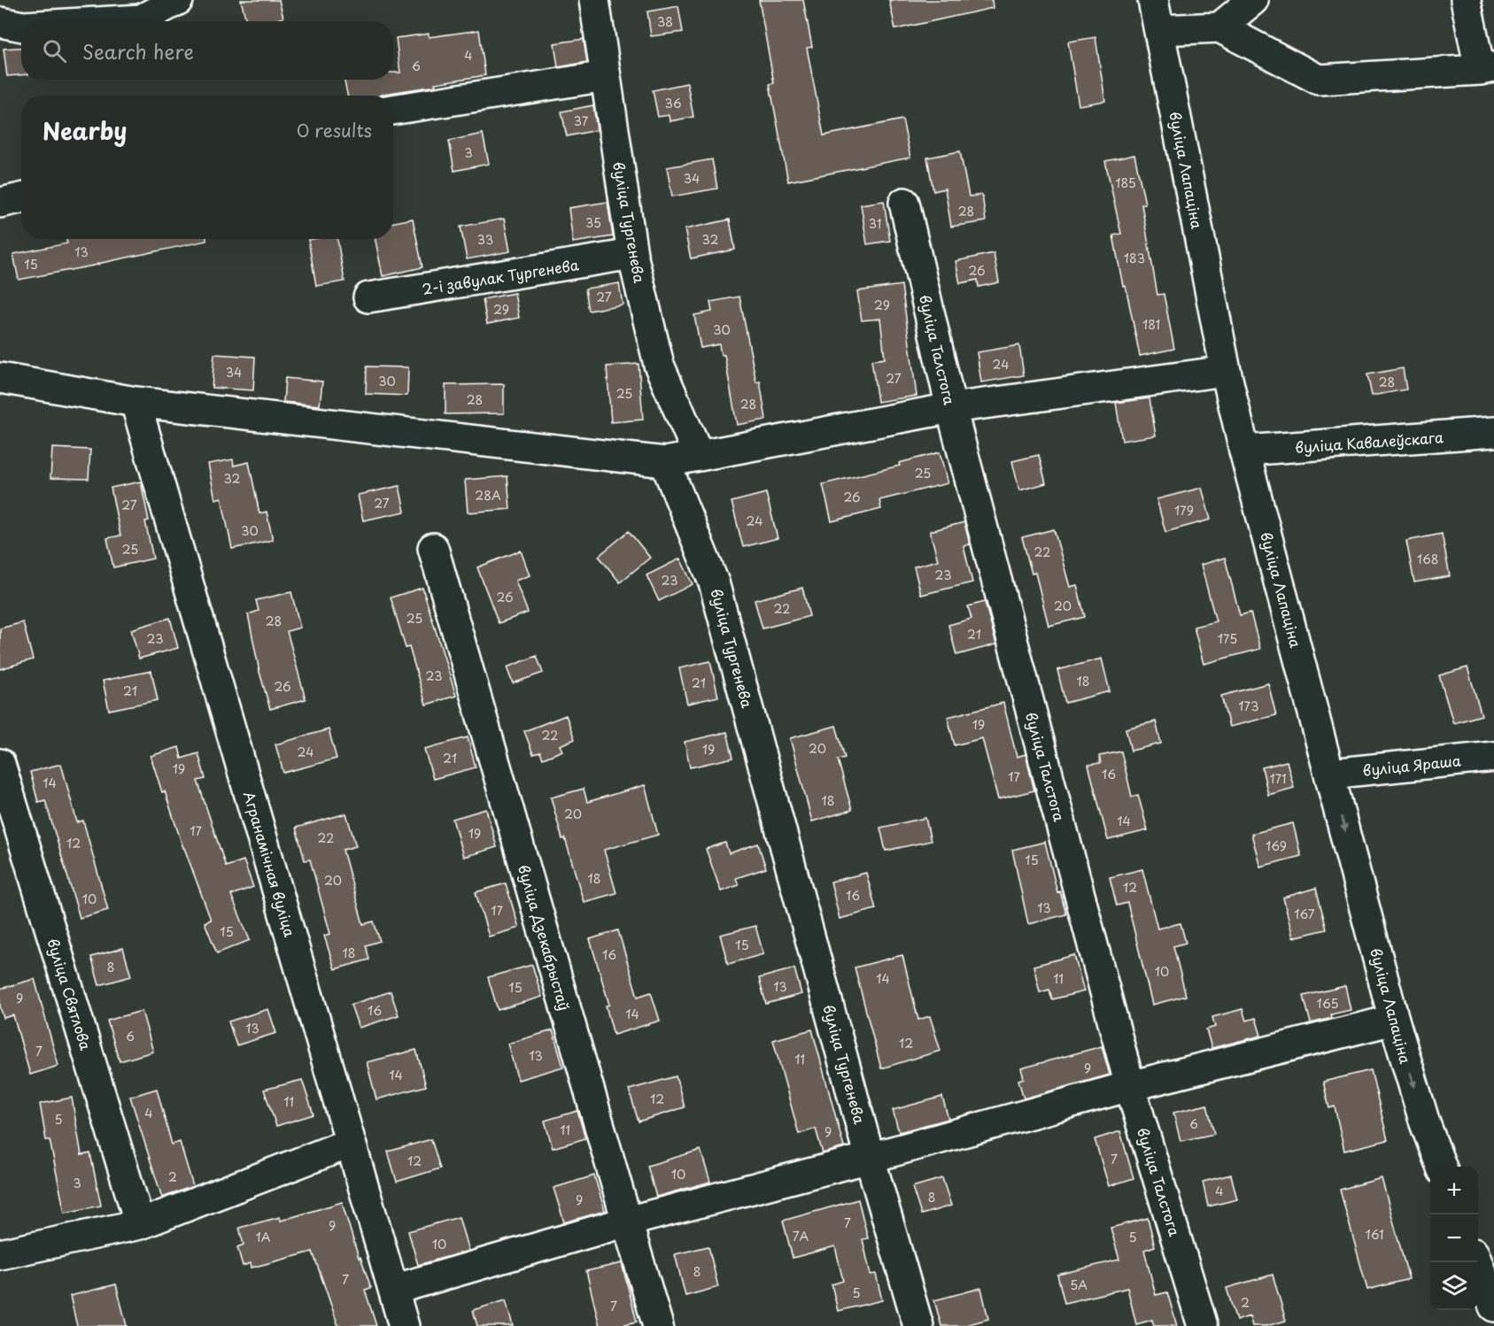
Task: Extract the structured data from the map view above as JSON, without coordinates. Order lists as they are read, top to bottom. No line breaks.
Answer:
{"streets":{"street":["вуліца Лапаціна","вуліца Тургенева","2-і завулак Тургенева","вуліца Талстога","вуліца Кавалеўскага","вуліца Яраша","Агранамічная вуліца","вуліца Дзекабрыстаў","вуліца Святлова"]},"crossings":[["вуліца Лапаціна","вуліца Кавалеўскага"],["вуліца Лапаціна","вуліца Яраша"],["вуліца Тургенева","2-і завулак Тургенева"]],"house_numbers":["38","4","6","36","37","3","34","185","28","35","31","33","32","13","183","15","26","27","29","29","181","30","24","34","27","30","28","25","28","28","25","32","28А","26","27","27","179","24","30","25","22","168","23","23","26","20","22","25","28","21","23","175","23","18","21","26","21","173","19","22","20","19","24","21","19","16","17","171","14","18","20","14","17","19","22","12","169","15","18","20","12","16","10","13","17","167","15","15","18","16","8","10","14","11","13","15","9","165","16","14","13","6","12","7","13","11","9","14","12","11","4","5","6","11","9","7","12","10","2","3","4","8","9","7","9","161","7А","1А","5","10","8","7","5А","5","2","7"],"page":{"search":"Search here","heading":["Nearby","0 results"],"map_buttons":["+","−"]}}
